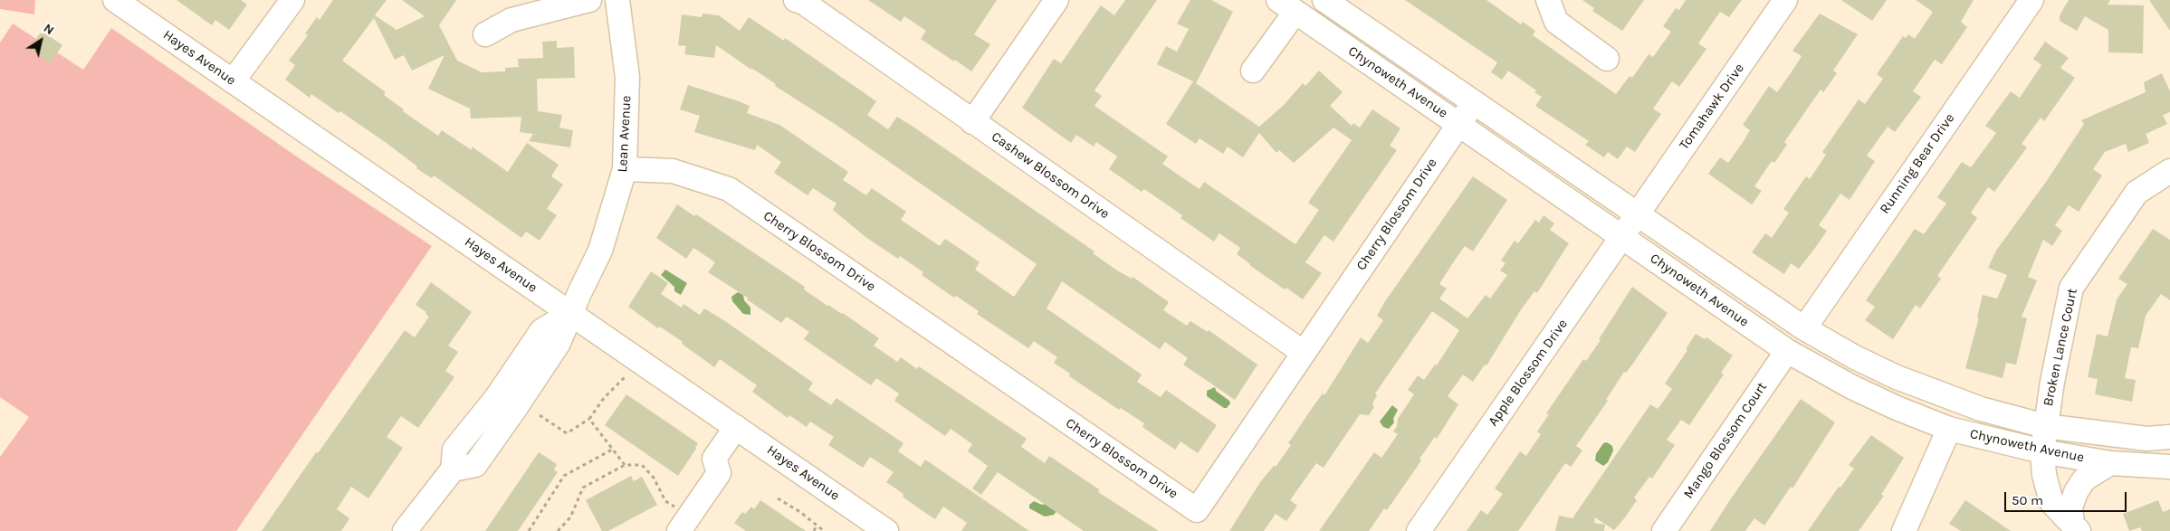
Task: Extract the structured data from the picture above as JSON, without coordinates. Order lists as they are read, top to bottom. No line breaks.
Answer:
{"streets":{"street":["Hayes Avenue","Chynoweth Avenue","Tomahawk Drive","Lean Avenue","Running Bear Drive","Cashew Blossom Drive","Cherry Blossom Drive","Broken Lance Court","Apple Blossom Drive","Mango Blossom Court"]},"crossings":[["Hayes Avenue","Lean Avenue"],["Chynoweth Avenue","Tomahawk Drive"],["Chynoweth Avenue","Running Bear Drive"],["Chynoweth Avenue","Cherry Blossom Drive"],["Chynoweth Avenue","Broken Lance Court"],["Chynoweth Avenue","Apple Blossom Drive"],["Chynoweth Avenue","Mango Blossom Court"],["Tomahawk Drive","Apple Blossom Drive"],["Lean Avenue","Cherry Blossom Drive"],["Cashew Blossom Drive","Cherry Blossom Drive"]],"scale_bar":"50 m","north":"top right"}
